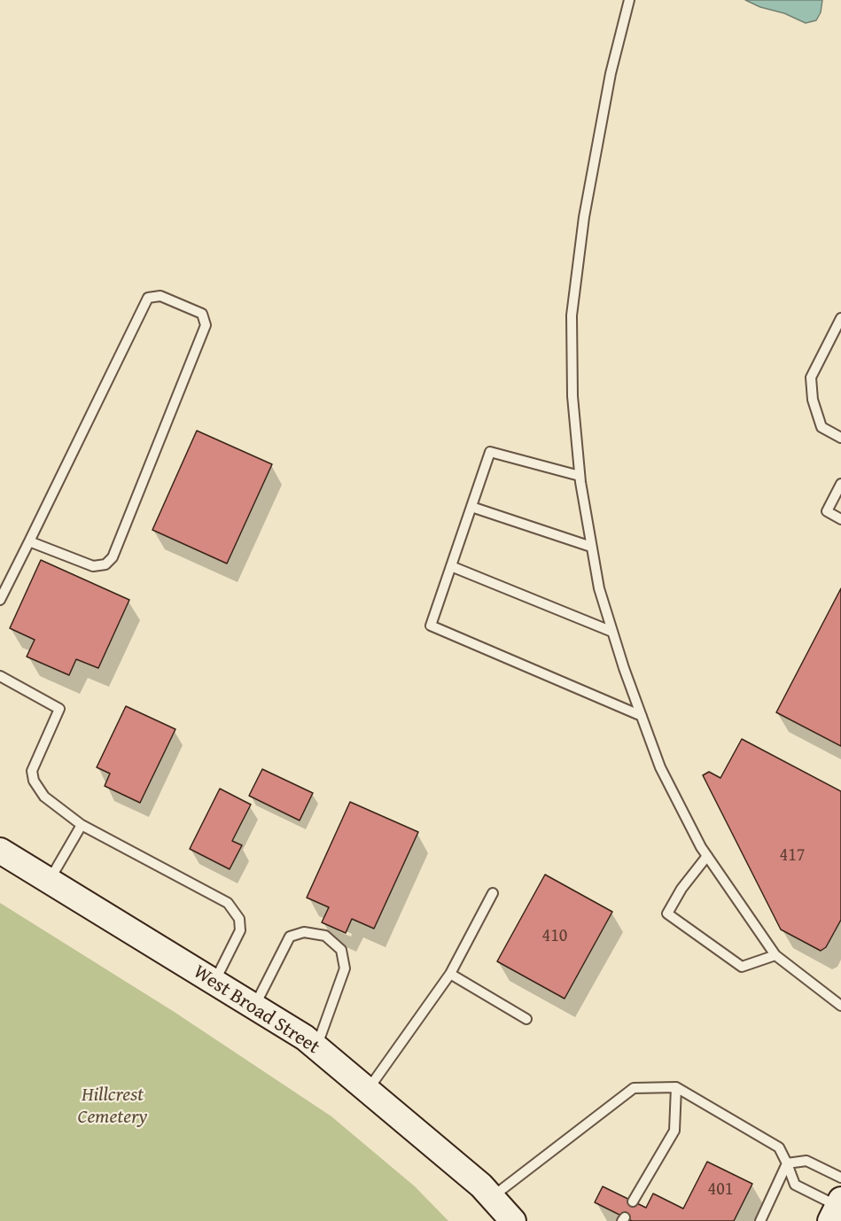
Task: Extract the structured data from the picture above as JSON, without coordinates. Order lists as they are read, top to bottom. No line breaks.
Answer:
{"streets":{"main road":["West Broad Street"]},"parks":["Hillcrest Cemetery"],"house_numbers":["417","410","401"]}
